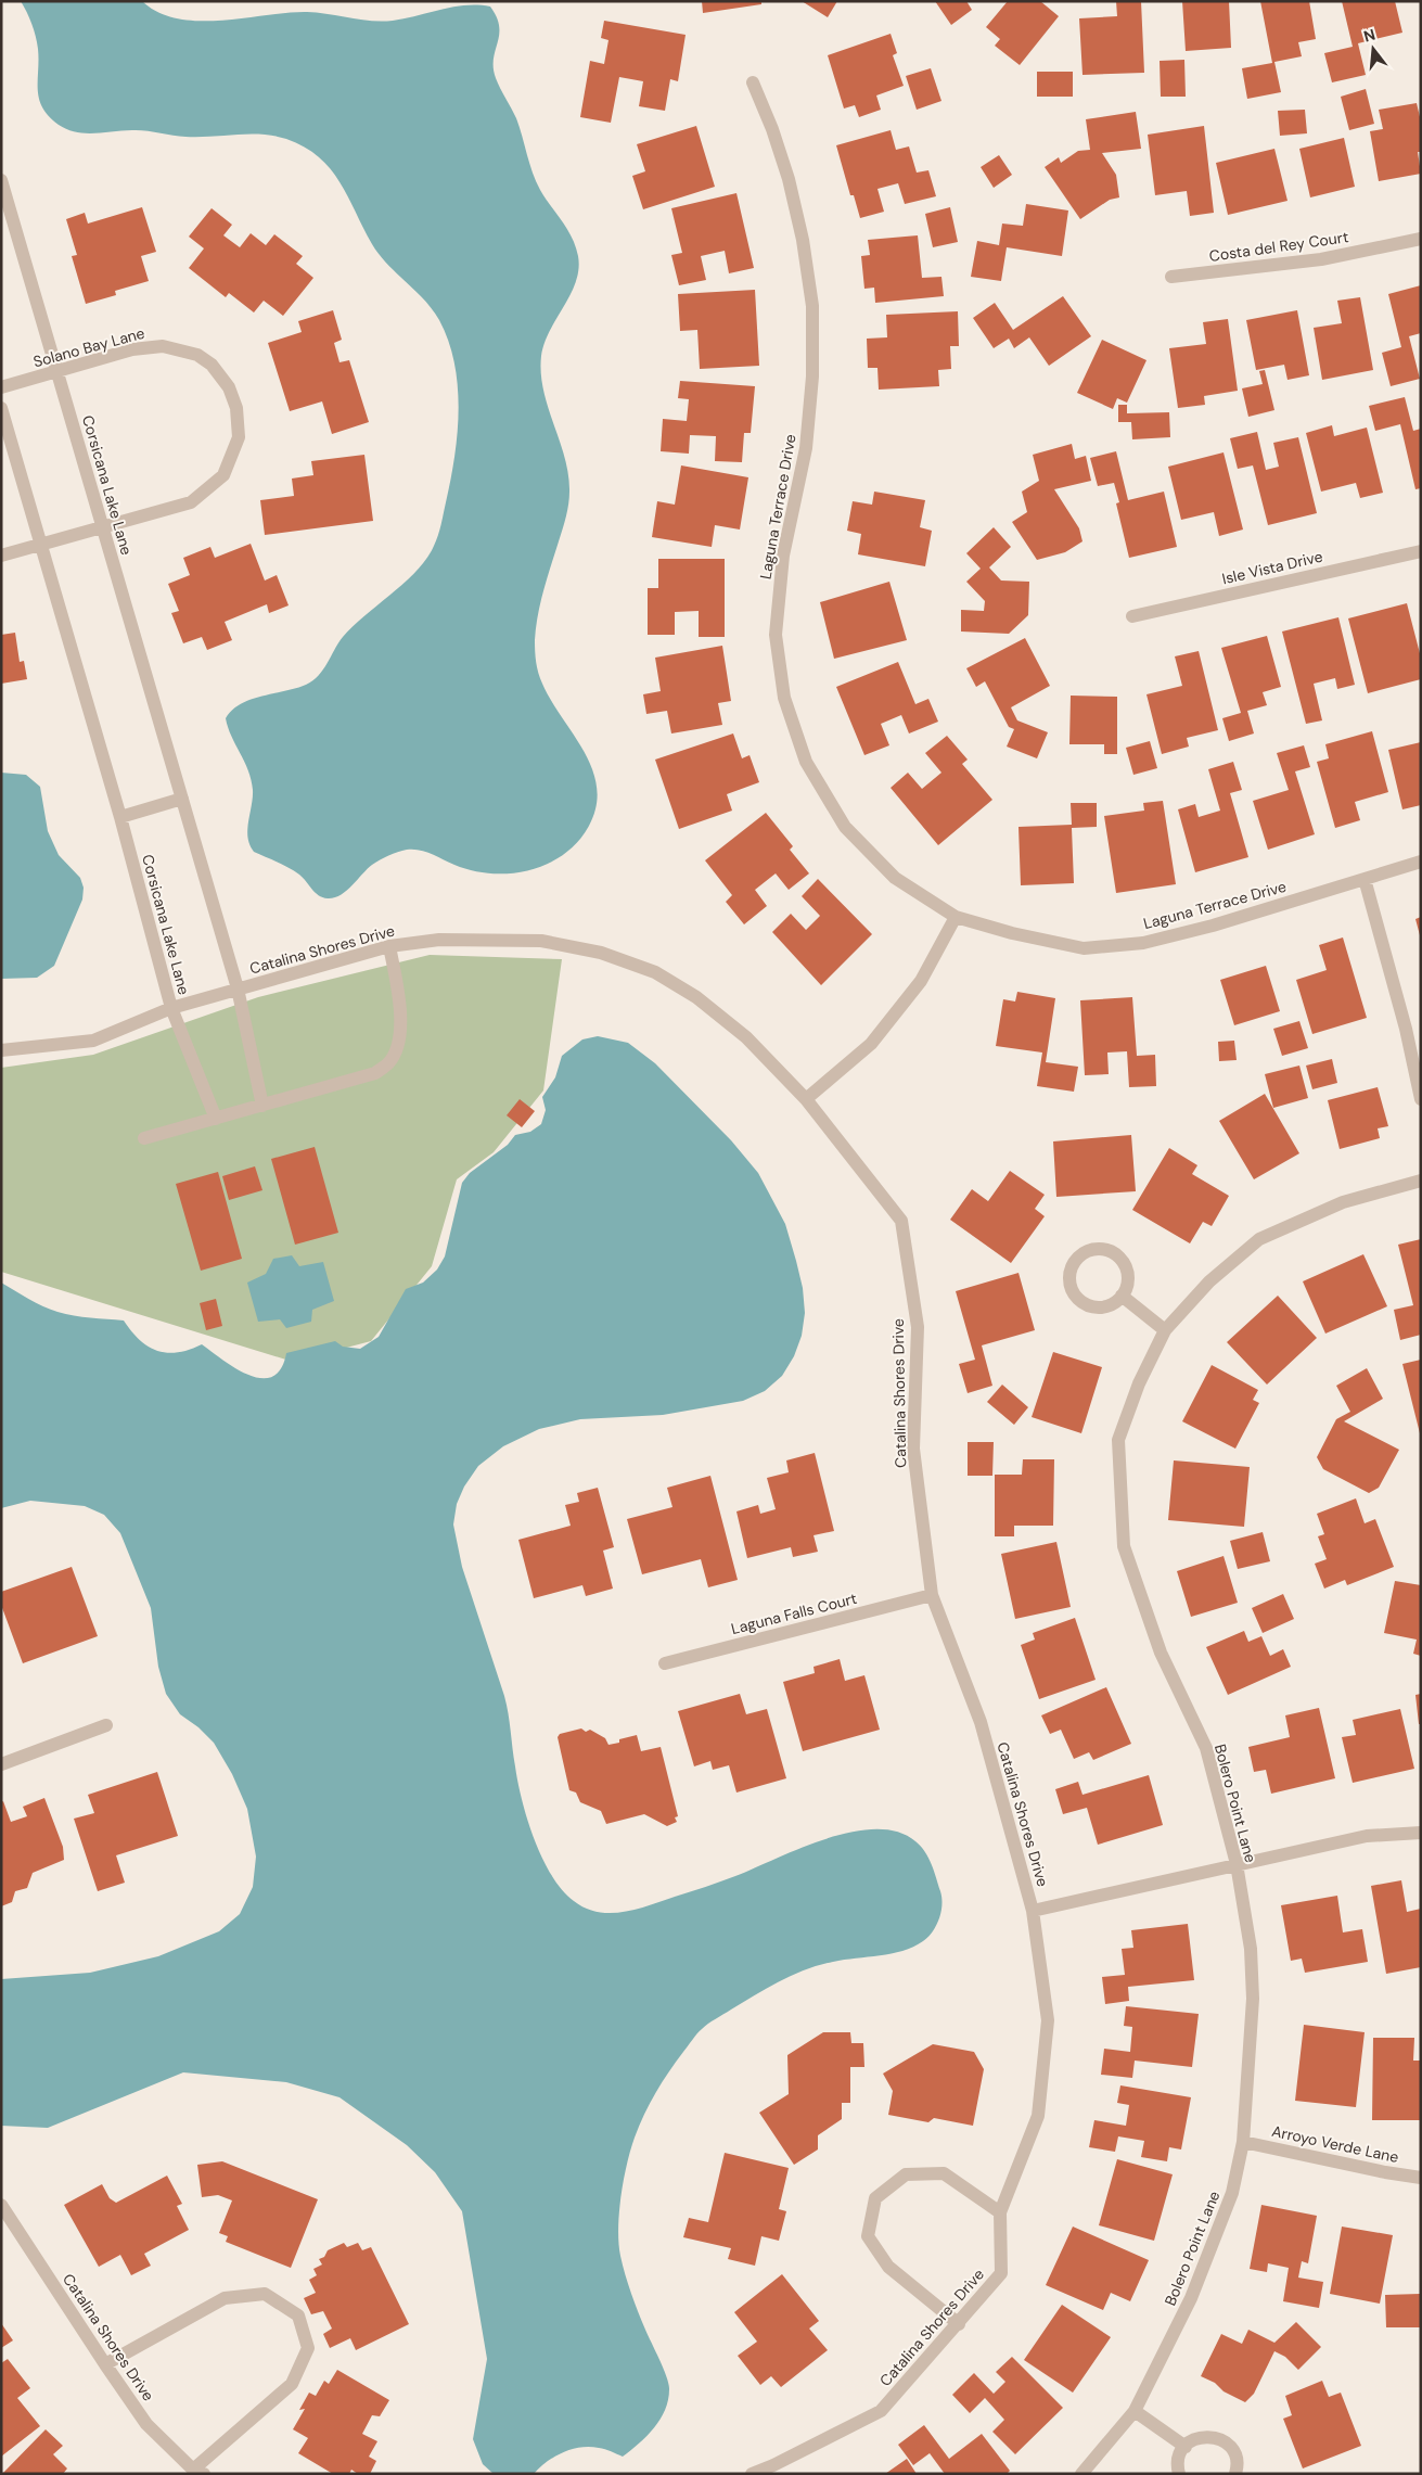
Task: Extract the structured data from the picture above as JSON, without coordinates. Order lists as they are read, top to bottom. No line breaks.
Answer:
{"streets":{"street":["Costa del Rey Court","Solano Bay Lane","Corsicana Lake Lane","Laguna Terrace Drive","Isle Vista Drive","Catalina Shores Drive","Laguna Falls Court","Bolero Point Lane","Arroyo Verde Lane"]},"crossings":[["Solano Bay Lane","Corsicana Lake Lane"],["Corsicana Lake Lane","Catalina Shores Drive"],["Catalina Shores Drive","Laguna Falls Court"],["Bolero Point Lane","Arroyo Verde Lane"]],"north":"top"}
